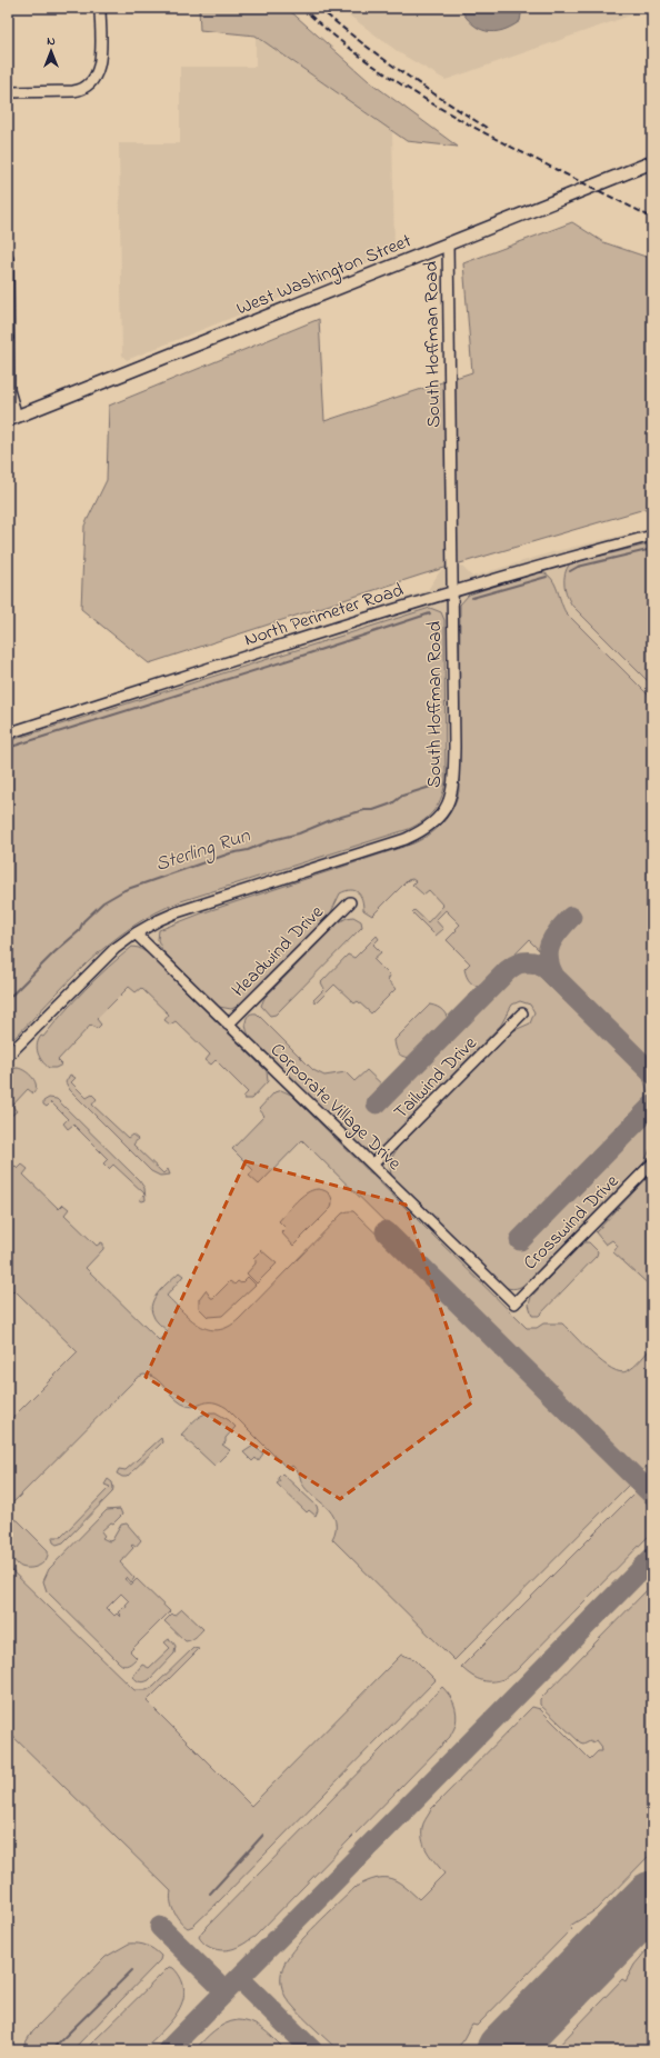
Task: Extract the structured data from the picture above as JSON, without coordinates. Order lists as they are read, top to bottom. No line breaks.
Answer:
{"streets":{"main road":["West Washington Street"],"street":["South Hoffman Road","North Perimeter Road","Headwind Drive","Tailwind Drive","Corporate Village Drive","Crosswind Drive"]},"crossings":[["West Washington Street","South Hoffman Road"],["South Hoffman Road","North Perimeter Road"],["South Hoffman Road","Corporate Village Drive"],["Headwind Drive","Corporate Village Drive"],["Tailwind Drive","Corporate Village Drive"],["Corporate Village Drive","Crosswind Drive"]],"water":["Sterling Run"],"north":"top"}
